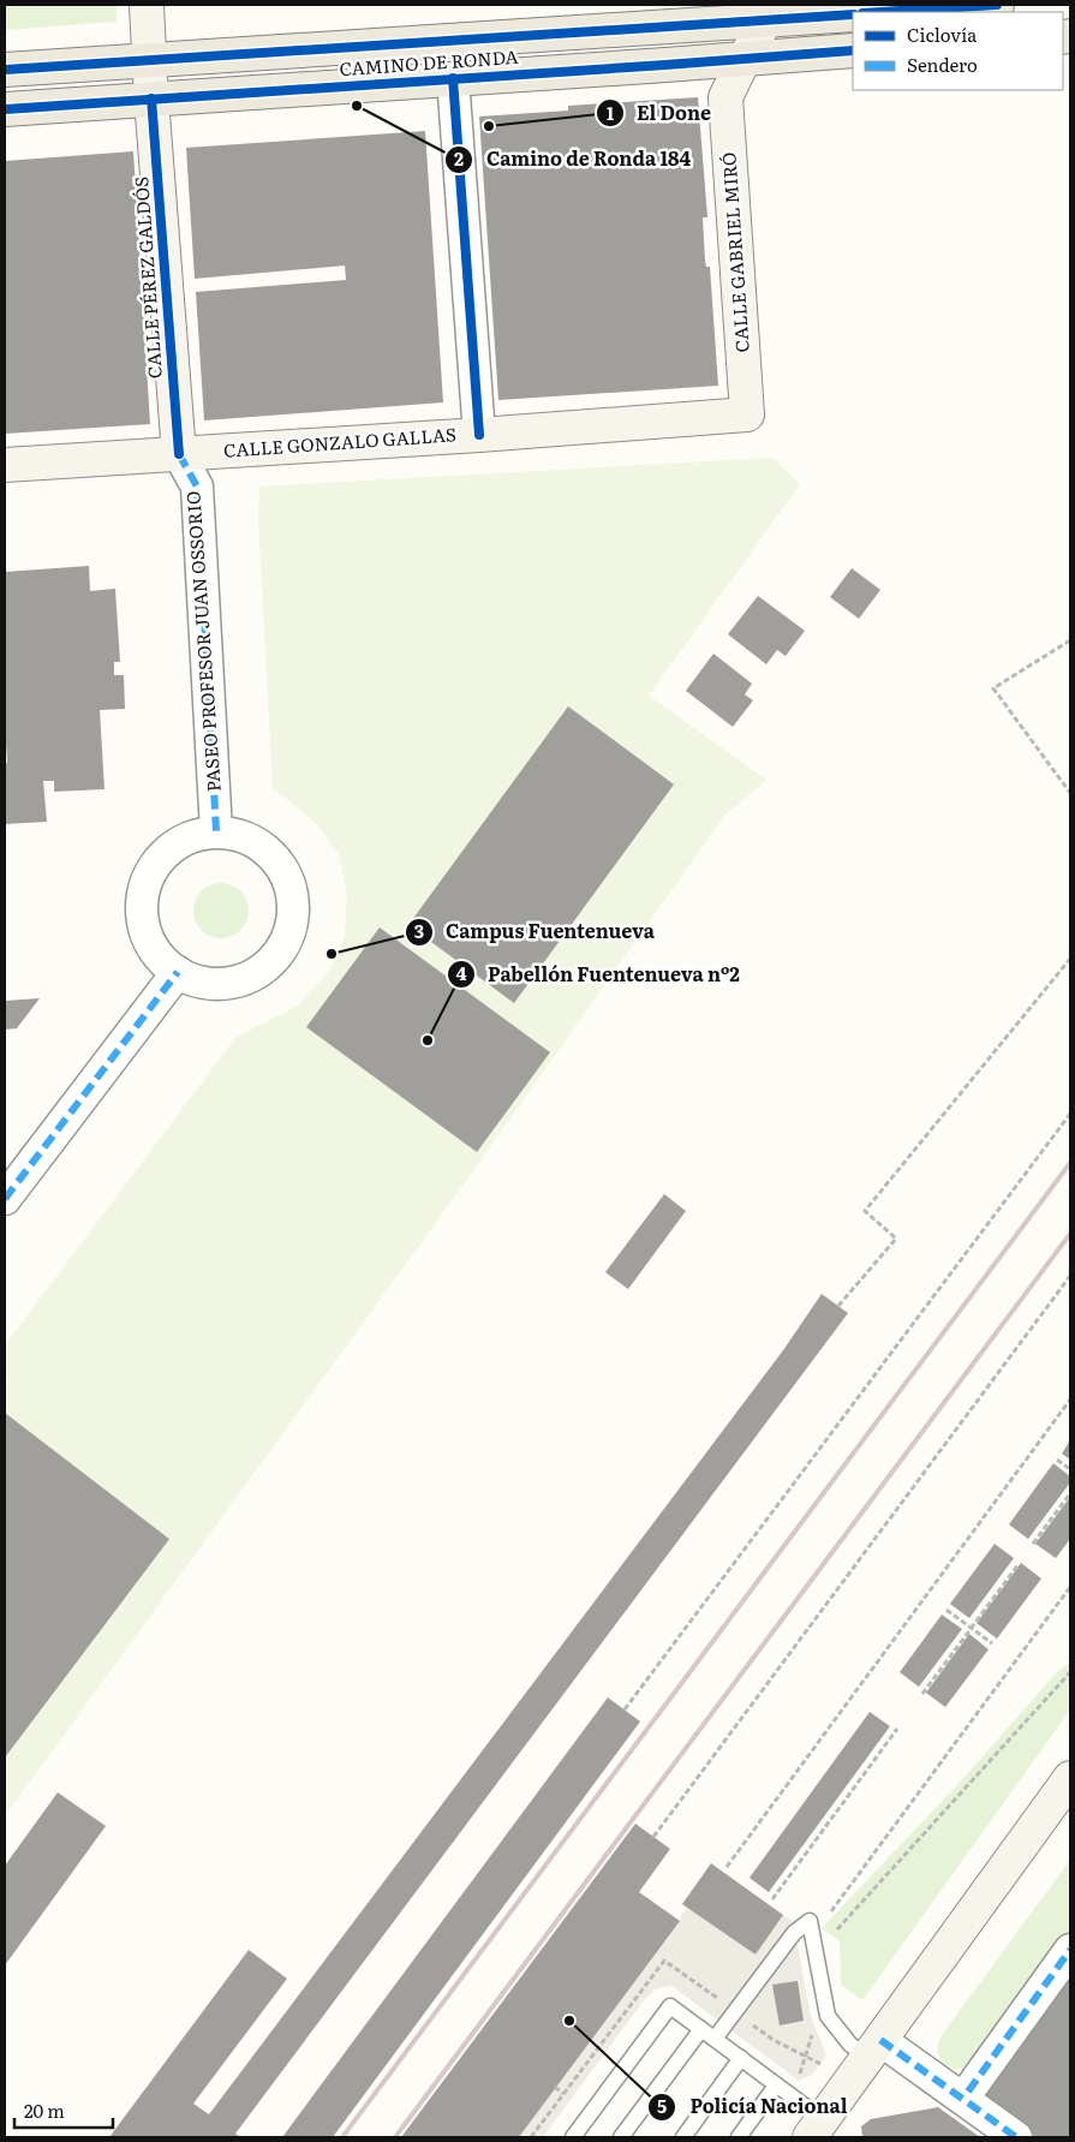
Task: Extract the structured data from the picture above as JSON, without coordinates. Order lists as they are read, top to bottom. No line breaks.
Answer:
{"streets":{"main road":["CAMINO DE RONDA","CALLE GABRIEL MIRÓ","CALLE PÉREZ GALDÓS","CALLE GONZALO GALLAS"],"street":["PASEO PROFESOR JUAN OSSORIO"]},"crossings":[["CAMINO DE RONDA","CALLE GABRIEL MIRÓ"],["CAMINO DE RONDA","CALLE PÉREZ GALDÓS"],["CALLE GABRIEL MIRÓ","CALLE GONZALO GALLAS"],["CALLE PÉREZ GALDÓS","CALLE GONZALO GALLAS"],["CALLE PÉREZ GALDÓS","PASEO PROFESOR JUAN OSSORIO"],["CALLE GONZALO GALLAS","PASEO PROFESOR JUAN OSSORIO"]],"places":["Camino de Ronda 184","El Done","Campus Fuentenueva","Pabellón Fuentenueva nº2","Policía Nacional"],"legend":["Ciclovía","Sendero"],"scale_bar":"20 m"}
